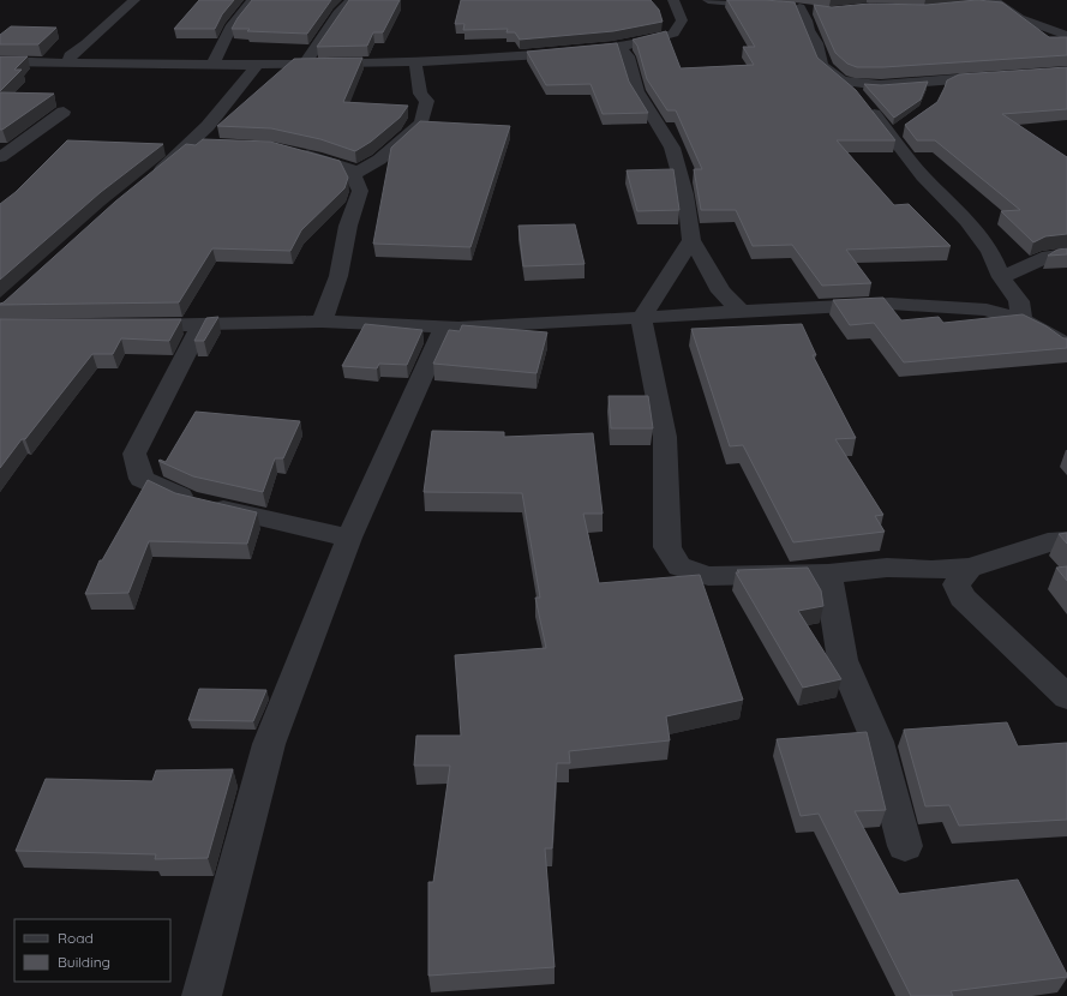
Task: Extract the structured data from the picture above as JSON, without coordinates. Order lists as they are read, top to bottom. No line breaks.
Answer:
{"legend":["Road","Building"]}
